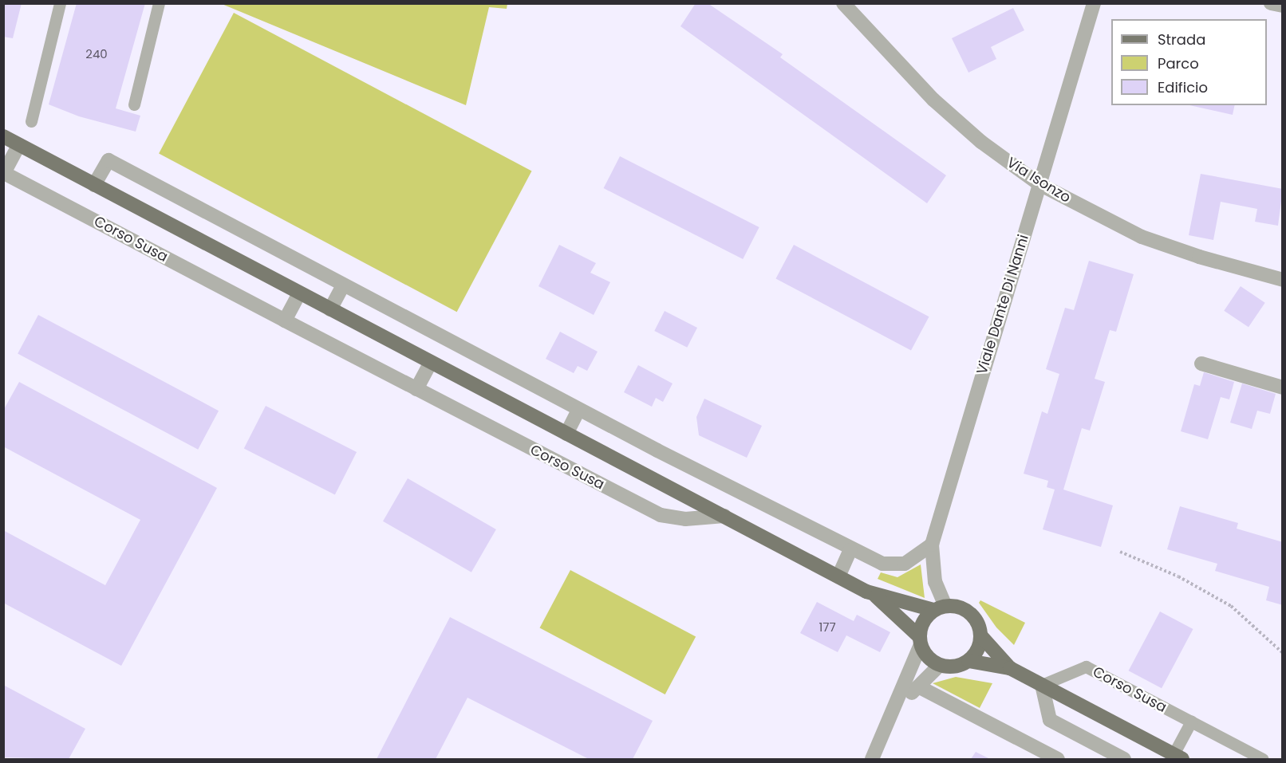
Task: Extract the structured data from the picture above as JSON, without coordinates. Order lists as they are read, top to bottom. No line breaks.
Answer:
{"streets":{"main road":["Corso Susa"],"street":["Via Isonzo","Viale Dante Di Nanni"]},"crossings":[["Via Isonzo","Viale Dante Di Nanni"],["Corso Susa","Viale Dante Di Nanni"]],"house_numbers":["240","177"],"legend":["Strada","Parco","Edificio"]}
